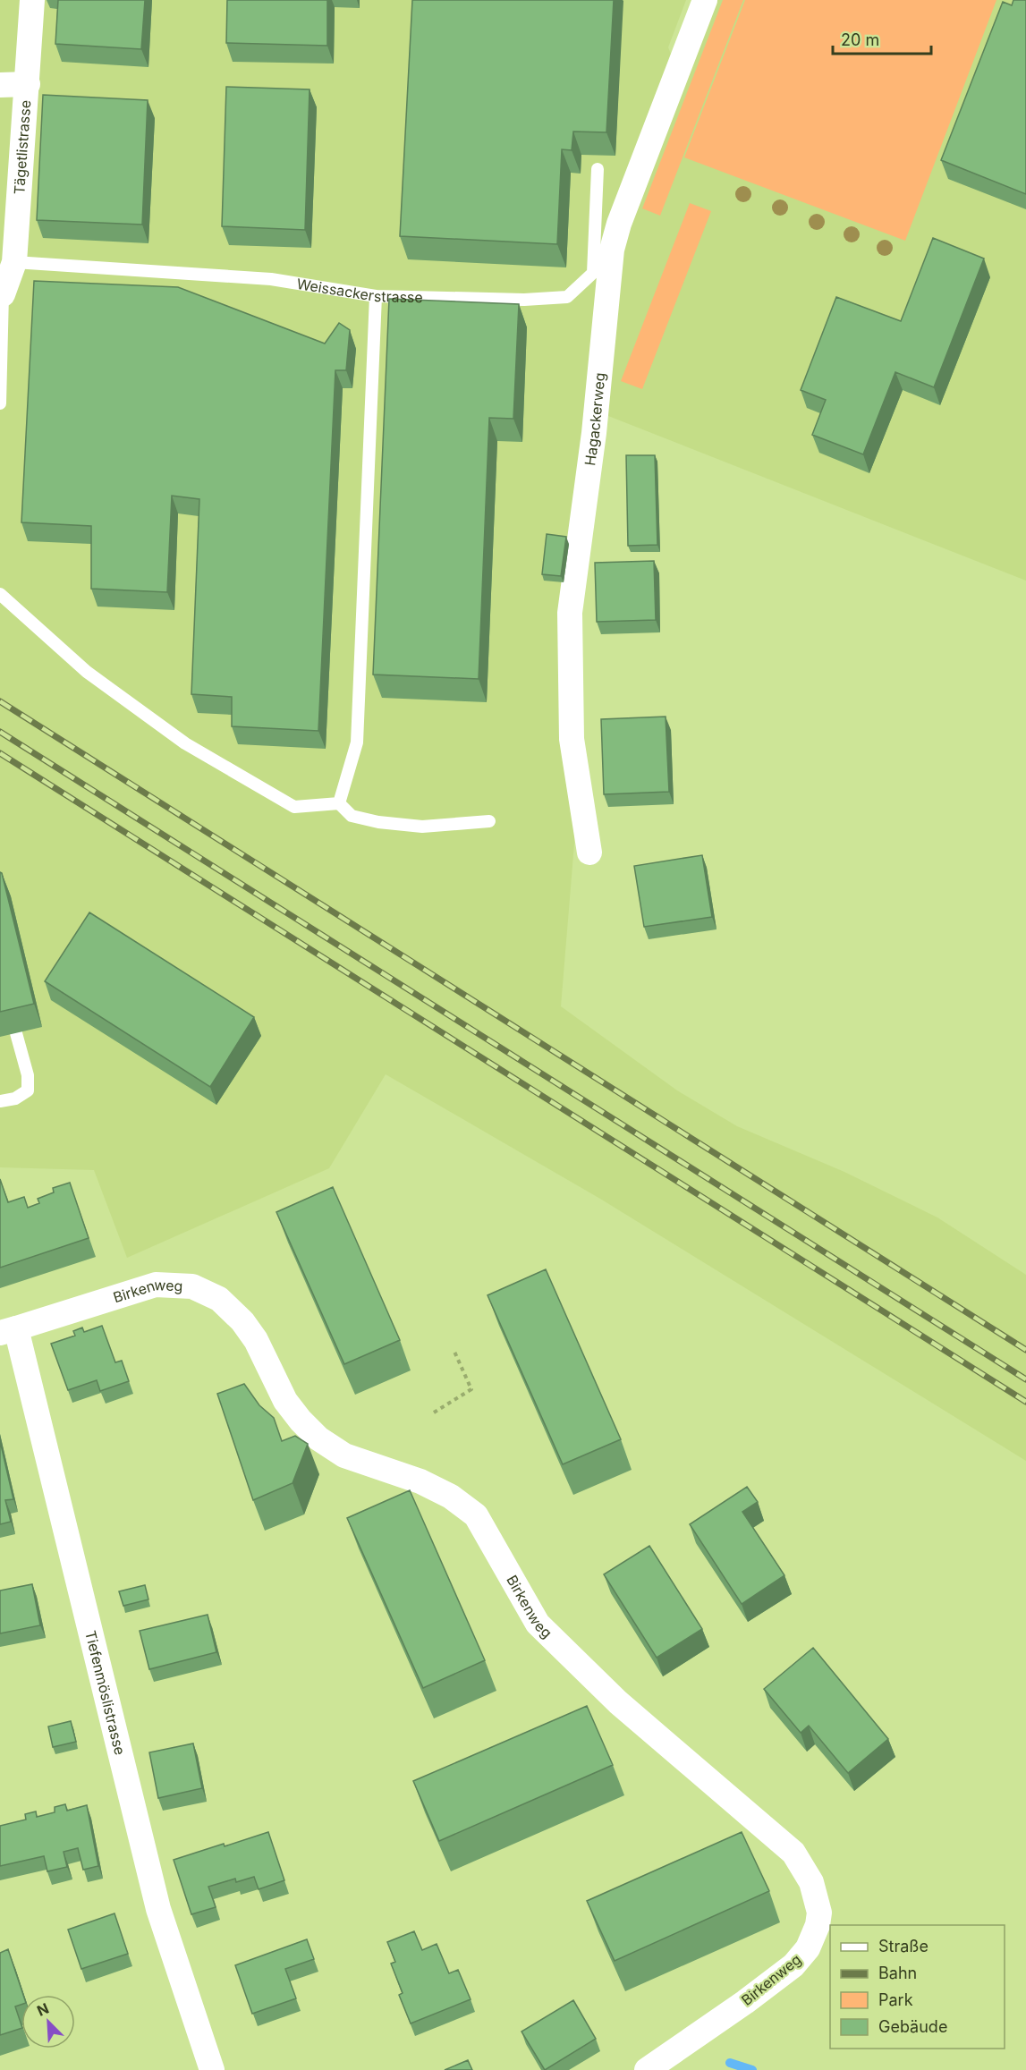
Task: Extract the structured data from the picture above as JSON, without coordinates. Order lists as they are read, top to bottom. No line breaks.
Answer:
{"streets":{"street":["Tägetlistrasse","Hagackerweg","Birkenweg","Tiefenmöslistrasse"],"lane":["Weissackerstrasse"]},"crossings":[["Tägetlistrasse","Weissackerstrasse"],["Birkenweg","Tiefenmöslistrasse"]],"legend":["Straße","Bahn","Park","Gebäude"],"scale_bar":"20 m","north":"top left"}
